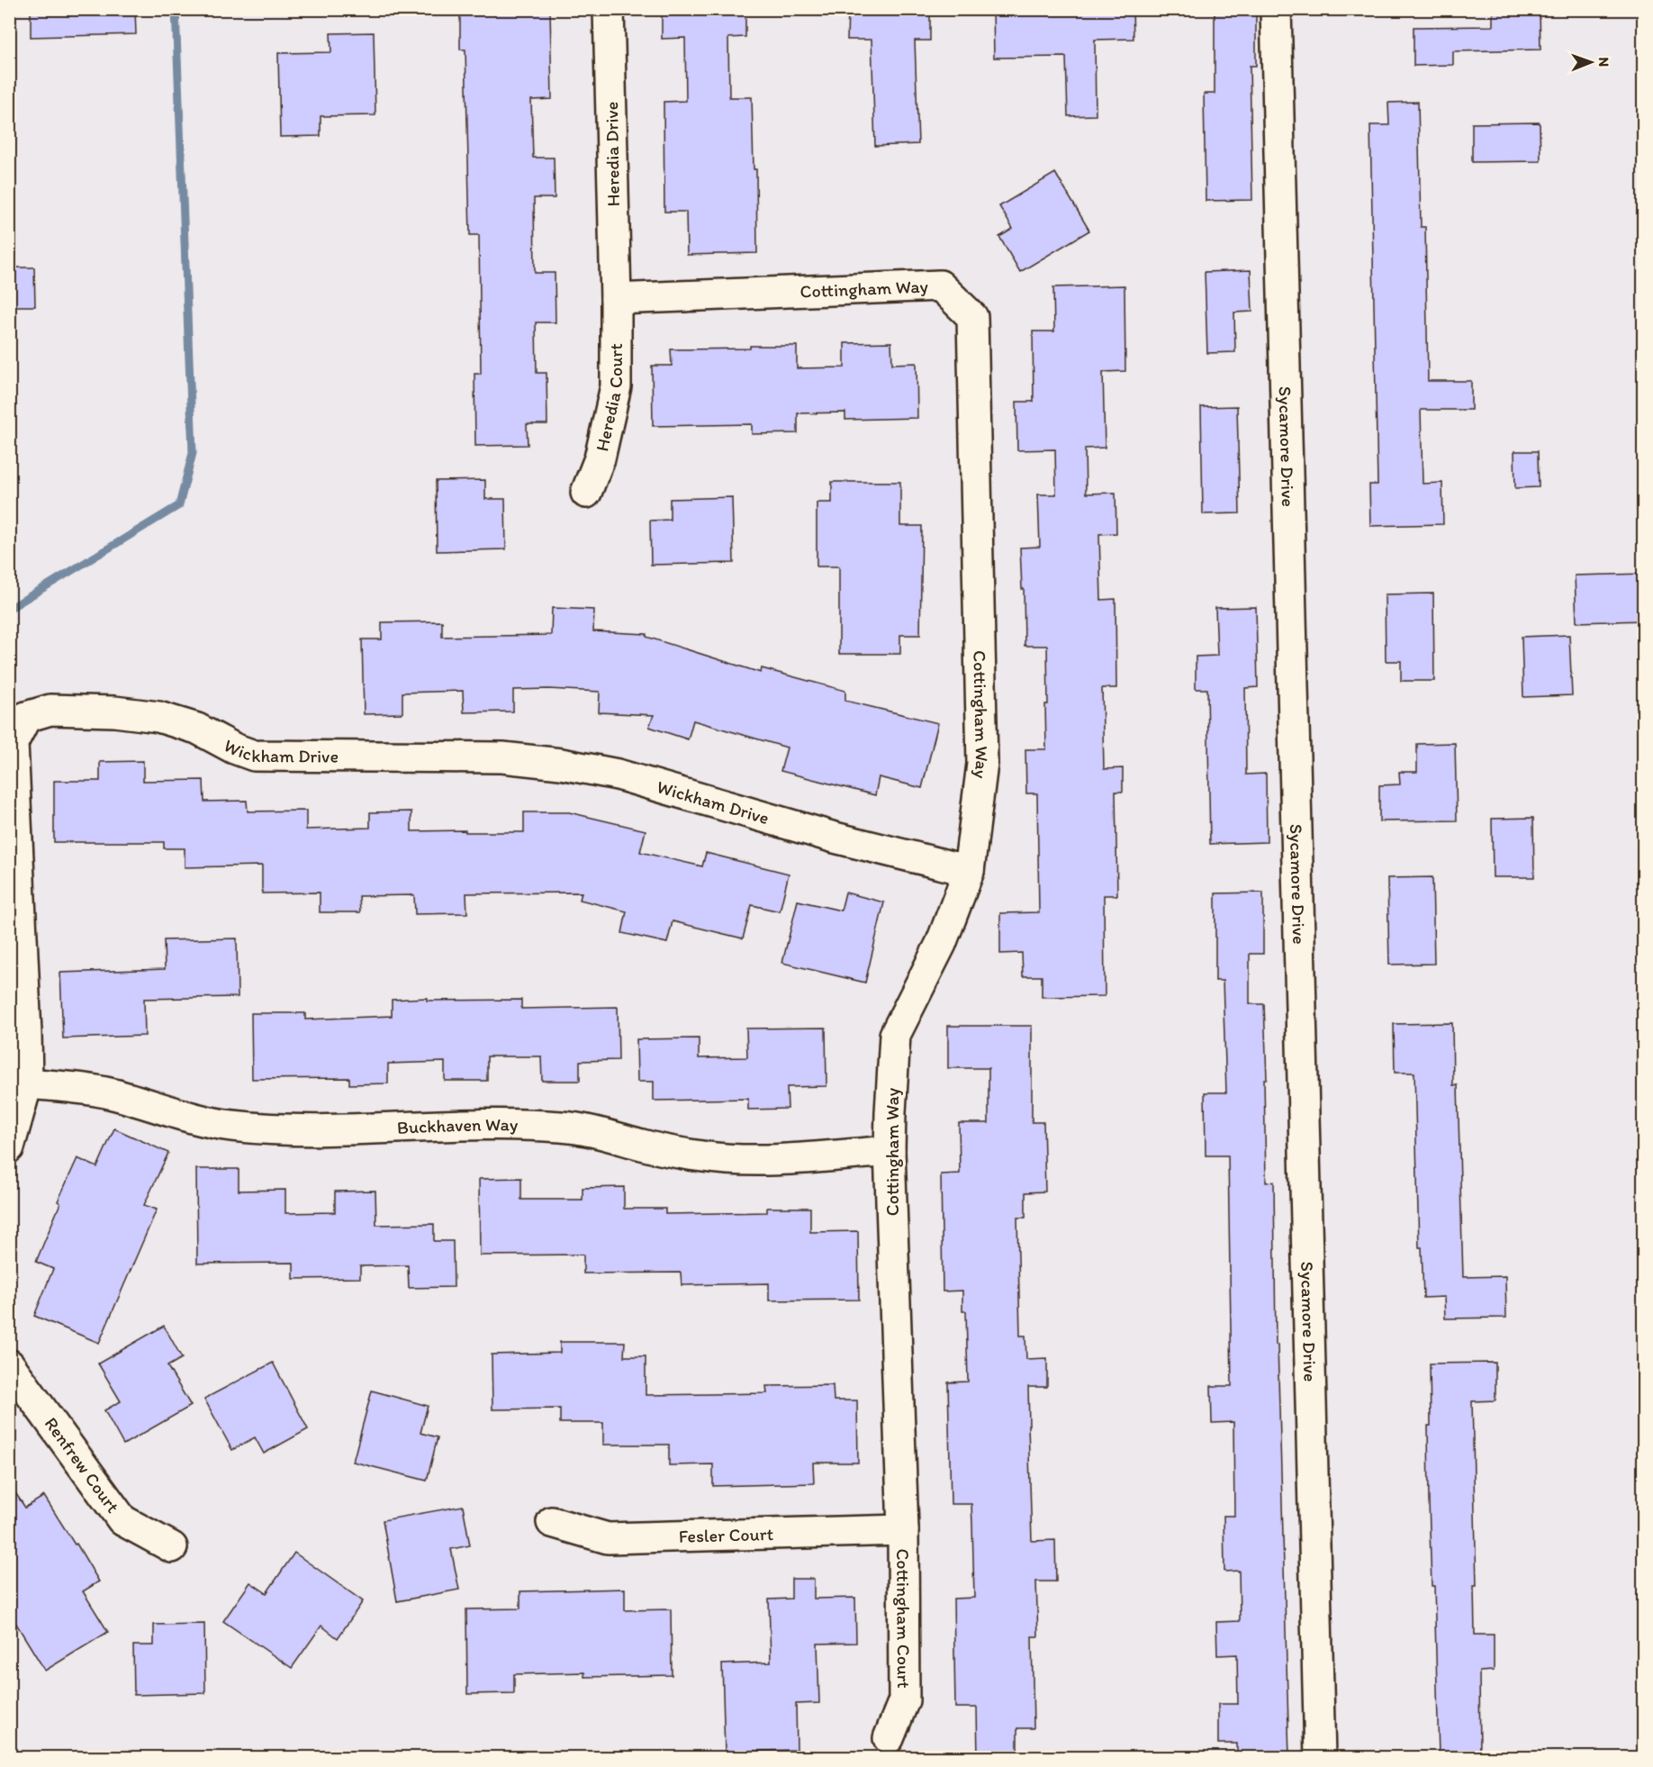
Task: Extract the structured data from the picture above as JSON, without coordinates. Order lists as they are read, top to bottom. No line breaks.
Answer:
{"streets":{"street":["Heredia Drive","Cottingham Way","Heredia Court","Sycamore Drive","Wickham Drive","Buckhaven Way","Renfrew Court","Fesler Court","Cottingham Court"]},"crossings":[["Heredia Drive","Cottingham Way"],["Heredia Drive","Heredia Court"],["Cottingham Way","Heredia Court"],["Cottingham Way","Wickham Drive"],["Cottingham Way","Buckhaven Way"],["Cottingham Way","Fesler Court"],["Cottingham Way","Cottingham Court"],["Wickham Drive","Buckhaven Way"],["Fesler Court","Cottingham Court"]],"north":"right"}
